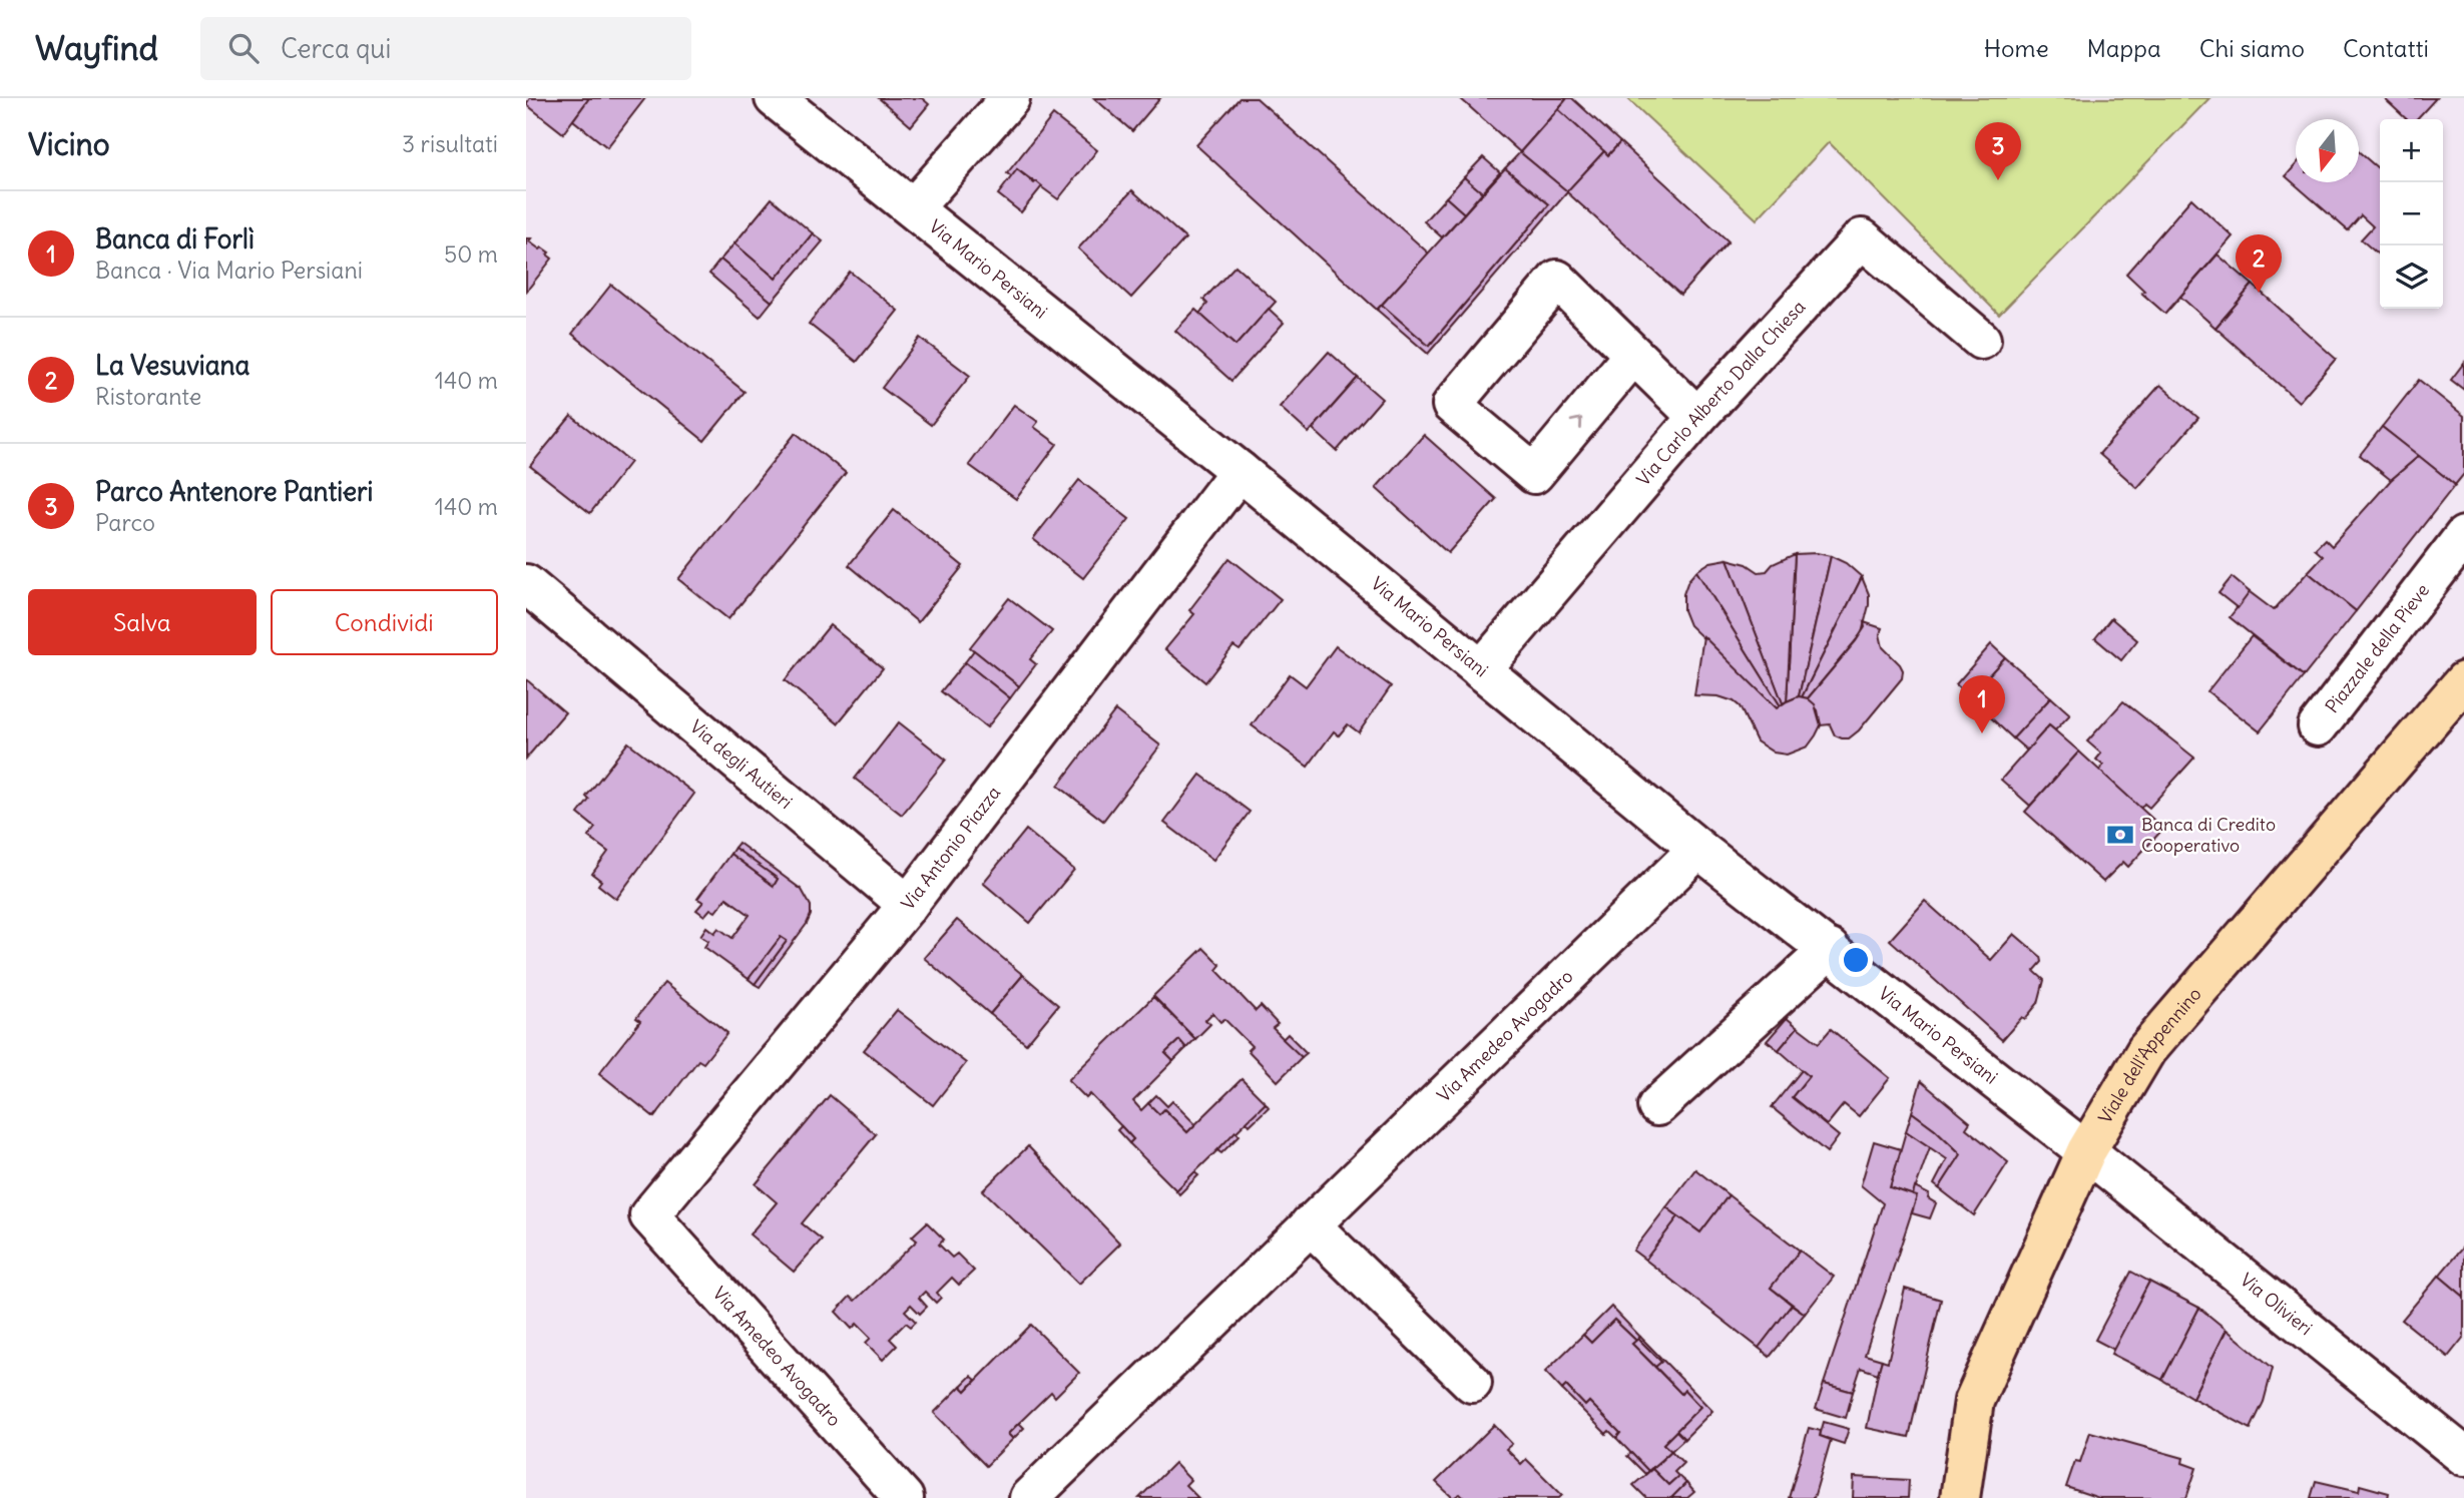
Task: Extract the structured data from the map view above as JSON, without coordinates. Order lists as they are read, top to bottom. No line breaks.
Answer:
{"streets":{"main road":["Viale dell'Appennino"],"street":["Via Mario Persiani","Via Carlo Alberto Dalla Chiesa","Piazzale della Pieve","Via degli Autieri","Via Antonio Piazza","Via Amedeo Avogadro","Via Olivieri"]},"crossings":[["Via Mario Persiani","Via Carlo Alberto Dalla Chiesa"],["Via Mario Persiani","Via Antonio Piazza"],["Via Mario Persiani","Via Amedeo Avogadro"],["Via Mario Persiani","Viale dell'Appennino"],["Via Mario Persiani","Via Olivieri"],["Via degli Autieri","Via Antonio Piazza"],["Via Antonio Piazza","Via Amedeo Avogadro"],["Viale dell'Appennino","Via Olivieri"]],"places":{"bank":["Banca di Credito Cooperativo"]},"north":"bottom","page":{"header":"Wayfind","search":"Cerca qui","nav":["Home","Mappa","Chi siamo","Contatti"],"heading":["Vicino","3 risultati"],"map_buttons":["+","−"],"pins":["3","2","1"],"list":[{"mark":"1","name":"Banca di Forlì","note":"Banca · Via Mario Persiani","value":"50 m"},{"mark":"2","name":"La Vesuviana","note":"Ristorante","value":"140 m"},{"mark":"3","name":"Parco Antenore Pantieri","note":"Parco","value":"140 m"}],"buttons":["Salva","Condividi"]}}
